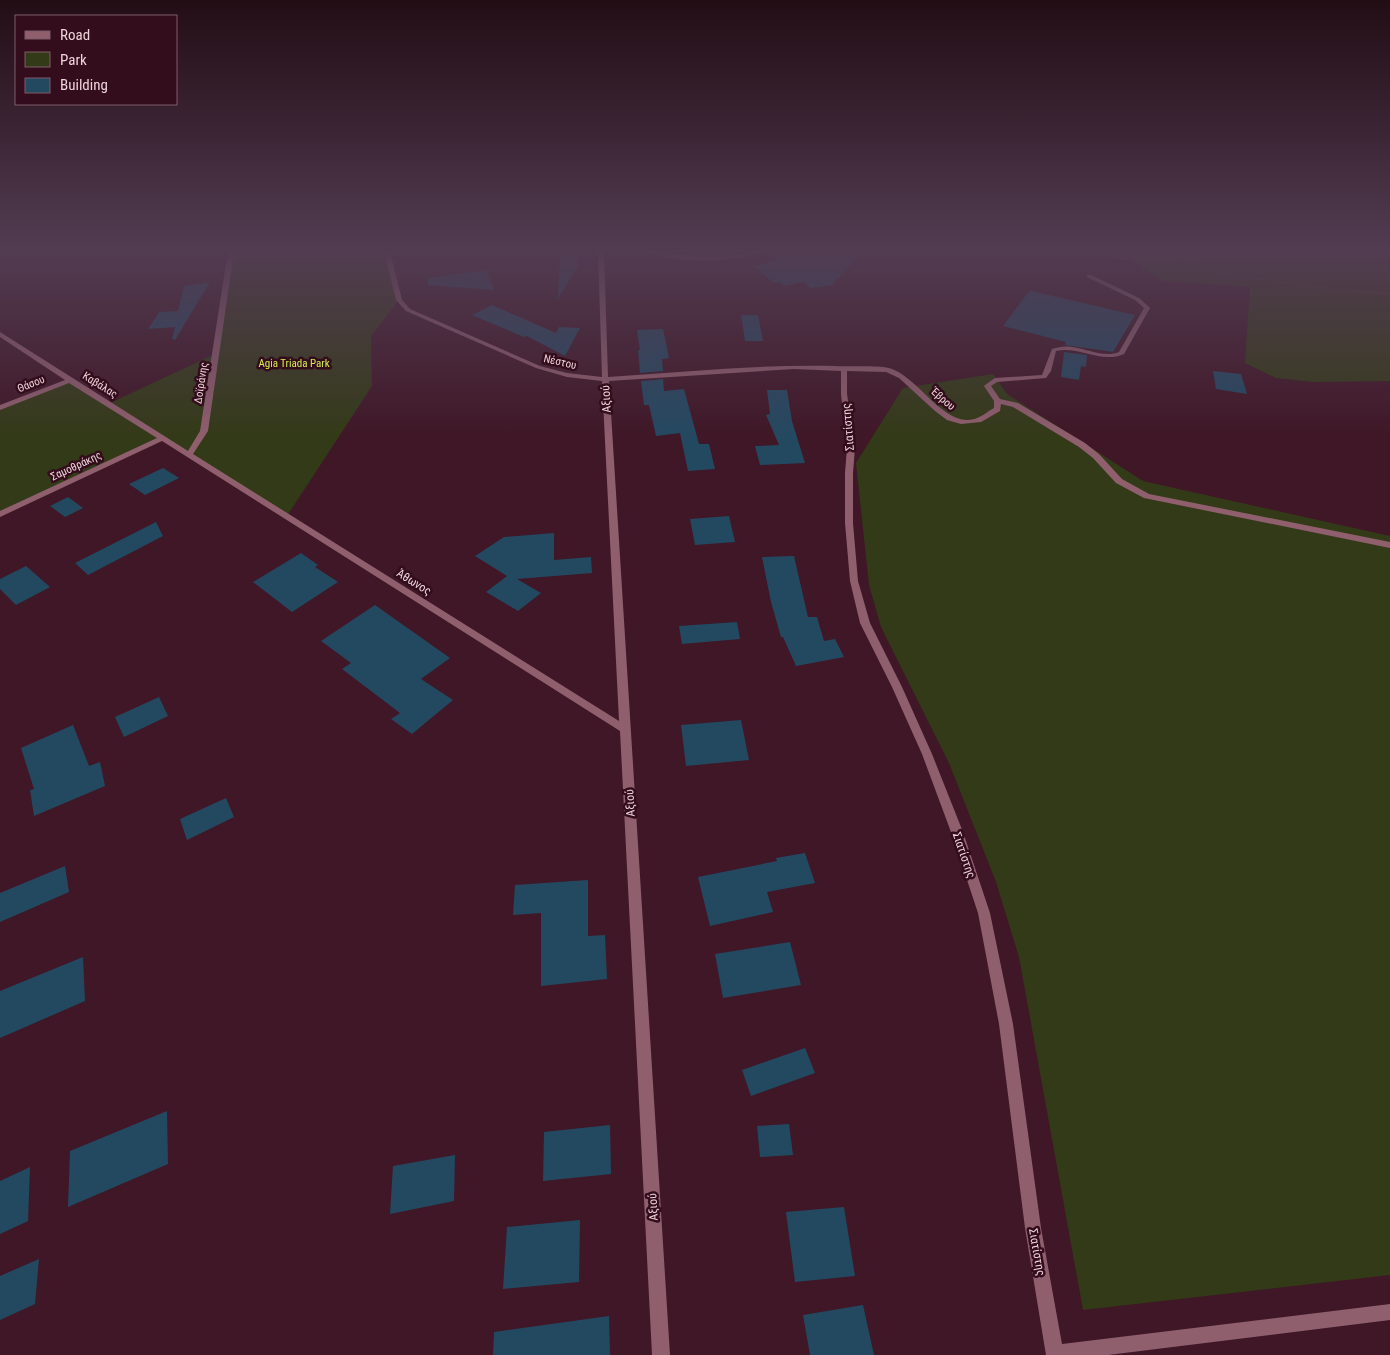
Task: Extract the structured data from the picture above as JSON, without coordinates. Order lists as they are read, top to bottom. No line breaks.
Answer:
{"streets":{"street":["Νέστου","Δοϊράνης","Θάσου","Καβάλας","Αξιού","Έβρου","Σιατίστης","Σαμοθράκης","Άθωνος"]},"crossings":[["Νέστου","Αξιού"],["Νέστου","Έβρου"],["Δοϊράνης","Καβάλας"],["Δοϊράνης","Άθωνος"],["Θάσου","Καβάλας"],["Καβάλας","Σαμοθράκης"],["Καβάλας","Άθωνος"],["Αξιού","Έβρου"],["Αξιού","Άθωνος"],["Έβρου","Σιατίστης"]],"parks":["Agia Triada Park"],"legend":["Road","Park","Building"]}
